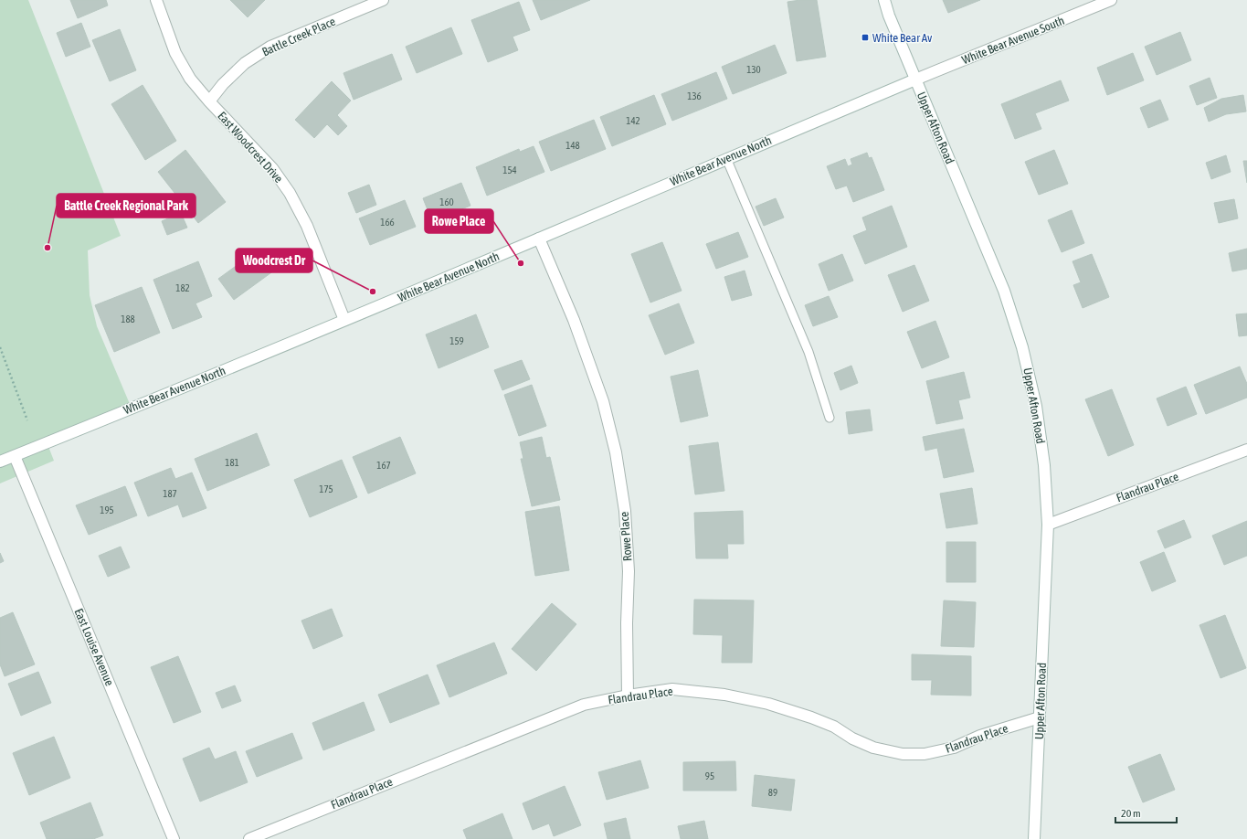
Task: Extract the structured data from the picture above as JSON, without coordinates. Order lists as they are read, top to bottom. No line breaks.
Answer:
{"streets":{"street":["Battle Creek Place","White Bear Avenue South","Upper Afton Road","East Woodcrest Drive","White Bear Avenue North","Flandrau Place","Rowe Place","East Louise Avenue"]},"crossings":[["Battle Creek Place","East Woodcrest Drive"],["White Bear Avenue South","Upper Afton Road"],["White Bear Avenue South","White Bear Avenue North"],["Upper Afton Road","White Bear Avenue North"],["Upper Afton Road","Flandrau Place"],["East Woodcrest Drive","White Bear Avenue North"],["White Bear Avenue North","Rowe Place"],["White Bear Avenue North","East Louise Avenue"],["Flandrau Place","Rowe Place"]],"places":{"transit":["White Bear Av"],"other":["Battle Creek Regional Park","Rowe Place","Woodcrest Dr"]},"house_numbers":["130","136","142","148","154","160","166","182","188","159","181","167","175","187","195","95","89"],"scale_bar":"20 m"}
